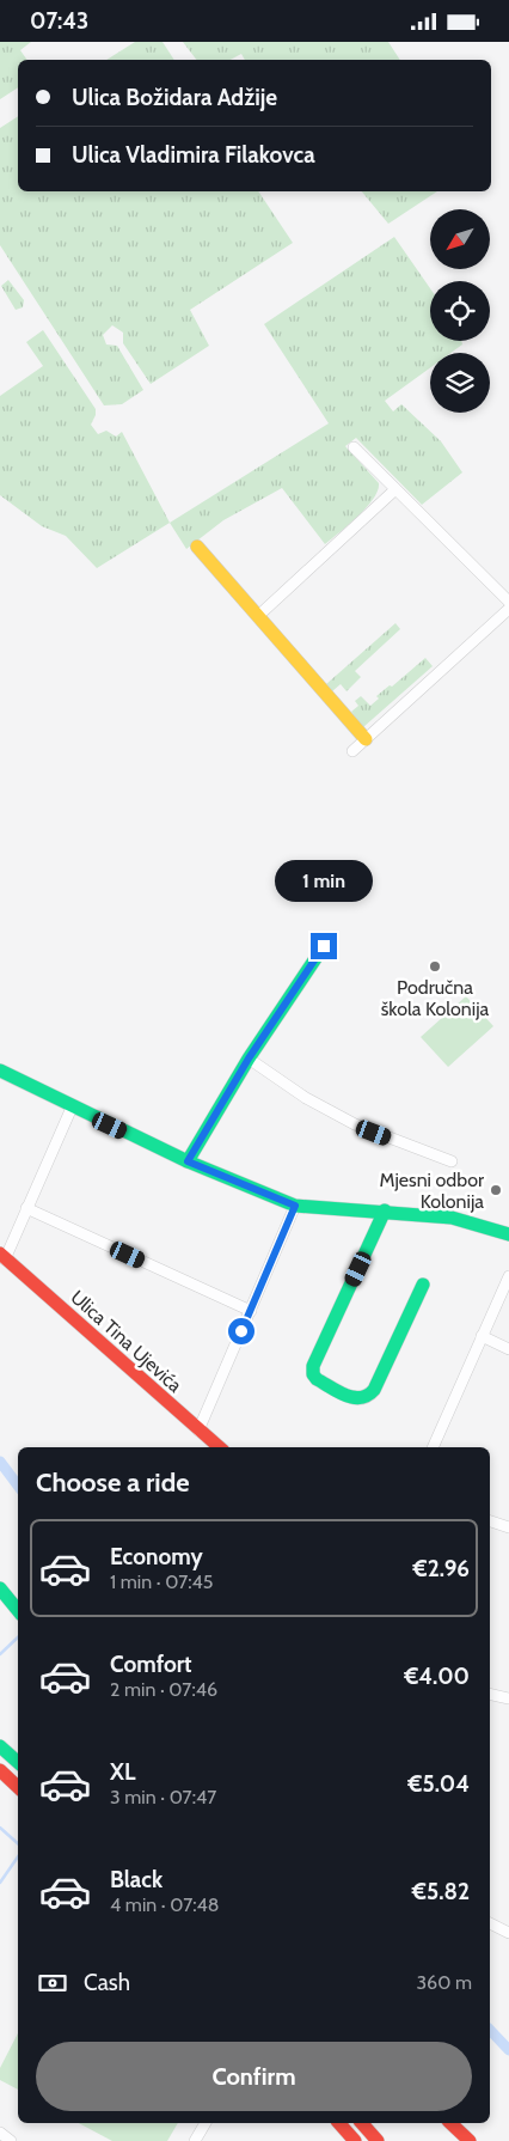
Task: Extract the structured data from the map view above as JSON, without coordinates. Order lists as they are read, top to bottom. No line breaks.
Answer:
{"streets":{"main road":["Ulica Tina Ujevića"]},"places":["Područna škola Kolonija","Mjesni odbor Kolonija"],"north":"bottom left","page":{"status":"07:43","banner":["Ulica Božidara Adžije","Ulica Vladimira Filakovca"],"bubble":"1 min","heading":"Choose a ride","list":[{"name":"Economy","note":"1 min · 07:45","value":"€2.96"},{"name":"Comfort","note":"2 min · 07:46","value":"€4.00"},{"name":"XL","note":"3 min · 07:47","value":"€5.04"},{"name":"Black","note":"4 min · 07:48","value":"€5.82"}],"pay":["Cash","360 m"],"buttons":"Confirm"}}
